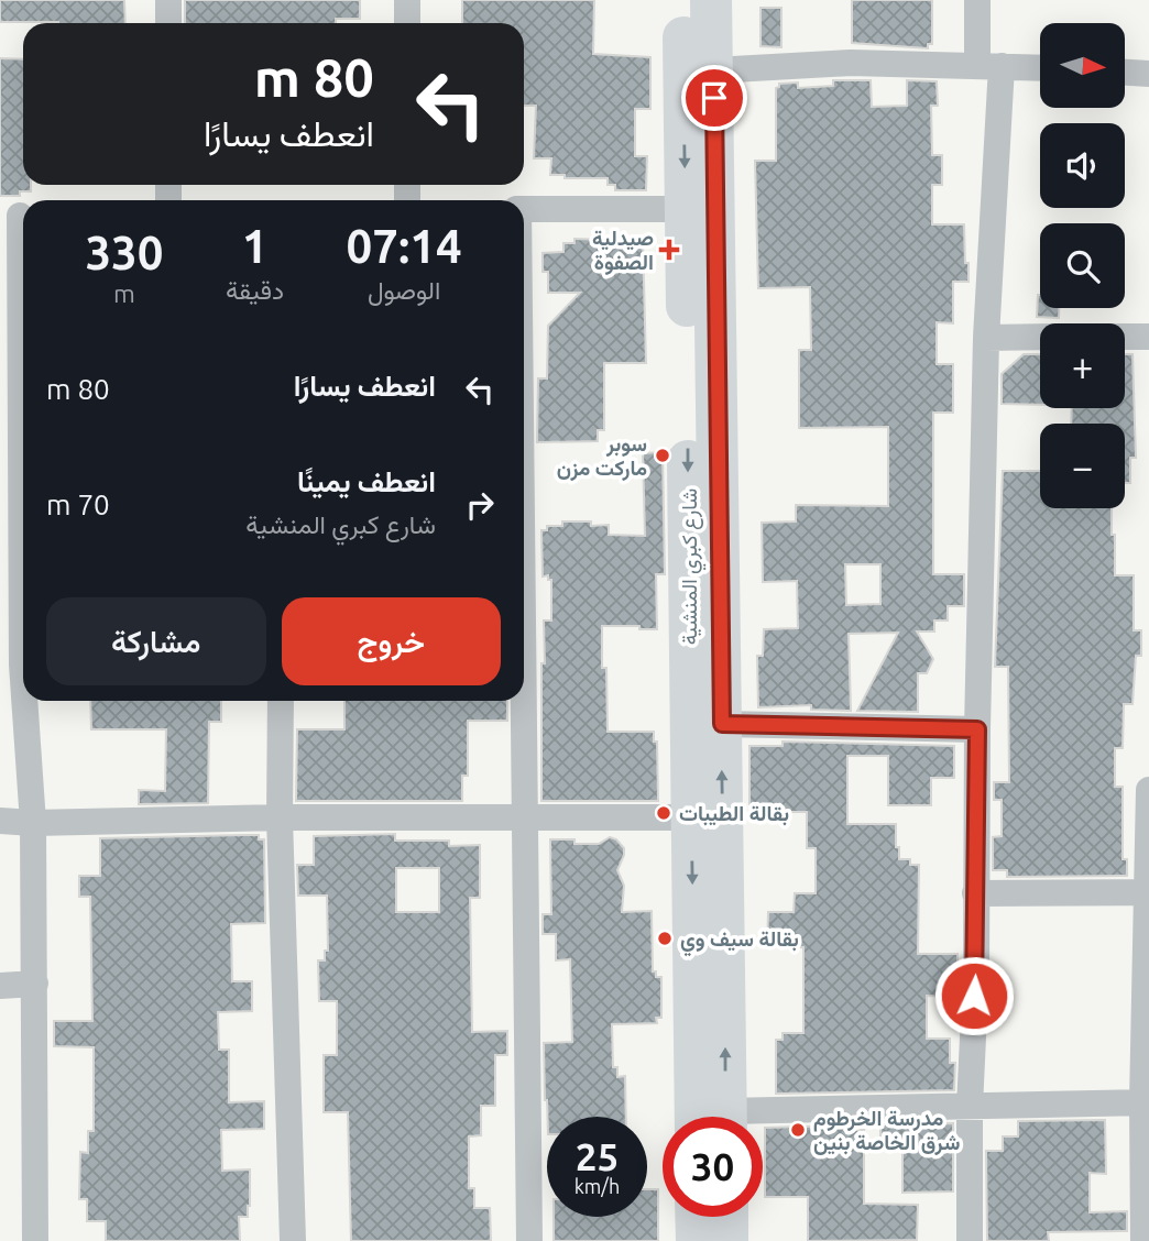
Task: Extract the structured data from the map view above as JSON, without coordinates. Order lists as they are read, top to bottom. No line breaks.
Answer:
{"streets":{"main road":["شارع كبري المنشية"]},"places":{"health":["صيدلية الصفوة"],"other":["سوبر ماركت مزن","بقالة الطيبات","بقالة سيف وي","مدرسة الخرطوم شرق الخاصة بنين"]},"north":"right","page":{"map_buttons":["+","−"],"turn":["80 m","انعطف يسارًا"],"eta":["07:14","الوصول","1","دقيقة","330","m"],"list":[{"name":"انعطف يسارًا","value":"80 m"},{"name":"انعطف يمينًا","note":"شارع كبري المنشية","value":"70 m"}],"buttons":["خروج","مشاركة"],"speed":"25 km/h","limit":"30"}}
